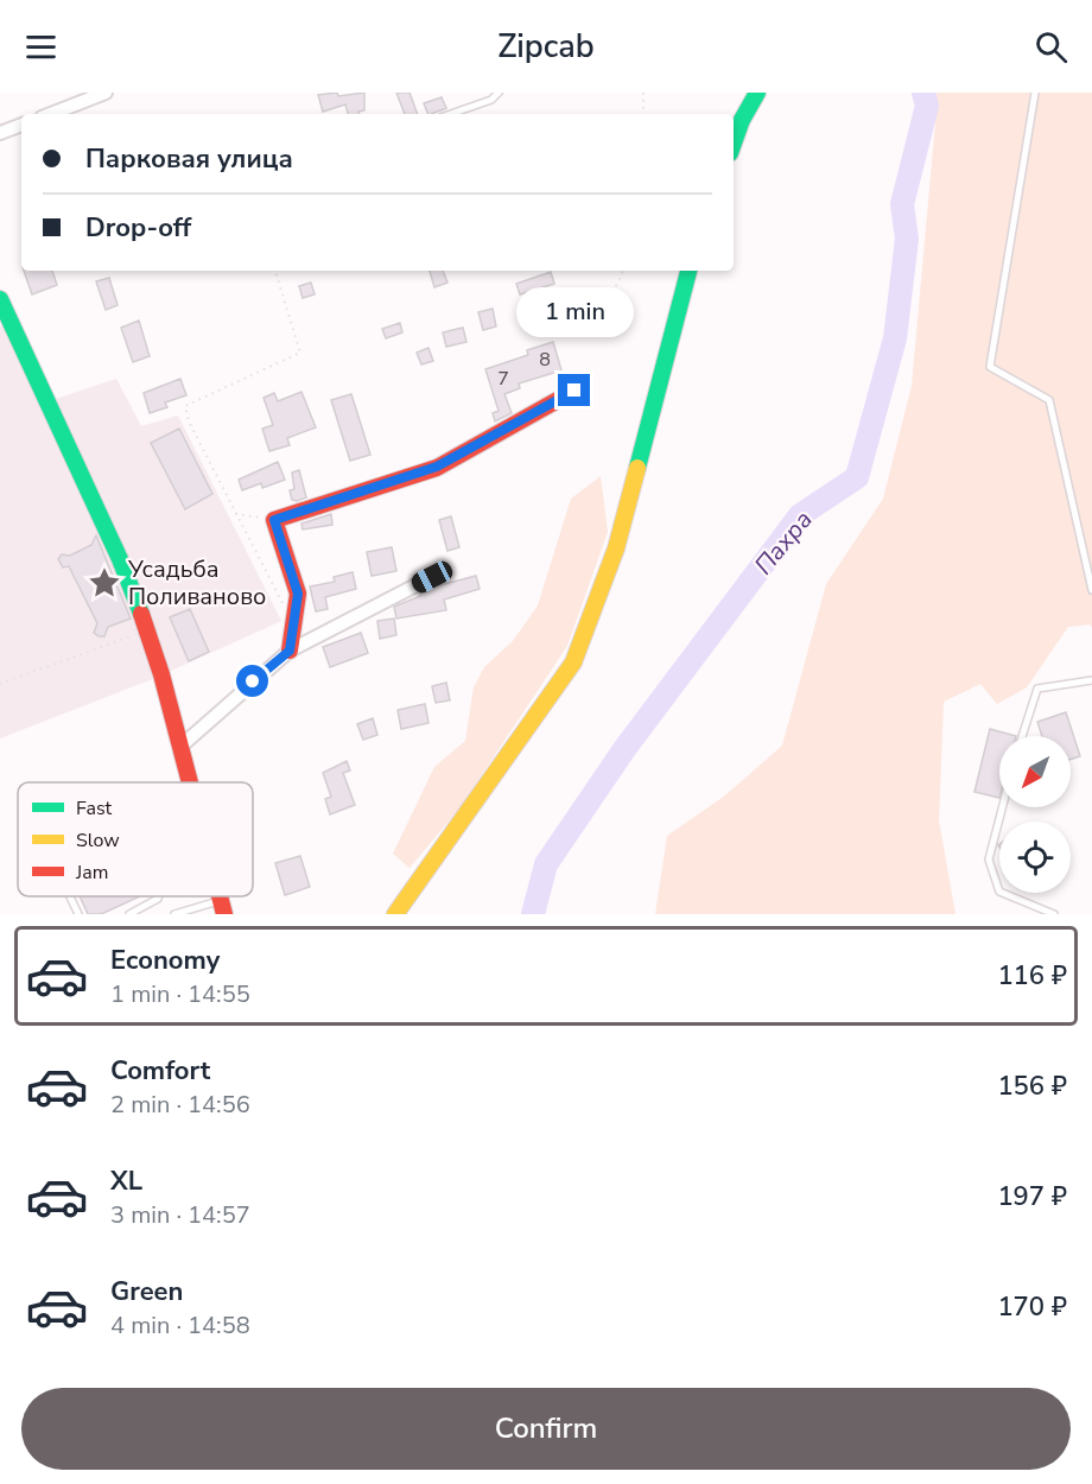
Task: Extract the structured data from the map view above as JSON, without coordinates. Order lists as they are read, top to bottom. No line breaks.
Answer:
{"water":["Пахра"],"places":{"place":["Усадьба Поливаново"]},"house_numbers":["8","7"],"legend":["Fast","Slow","Jam"],"north":"bottom left","page":{"header":"Zipcab","banner":["Парковая улица","Drop-off"],"bubble":"1 min","list":[{"name":"Economy","note":"1 min · 14:55","value":"116 ₽"},{"name":"Comfort","note":"2 min · 14:56","value":"156 ₽"},{"name":"XL","note":"3 min · 14:57","value":"197 ₽"},{"name":"Green","note":"4 min · 14:58","value":"170 ₽"}],"buttons":"Confirm"}}
